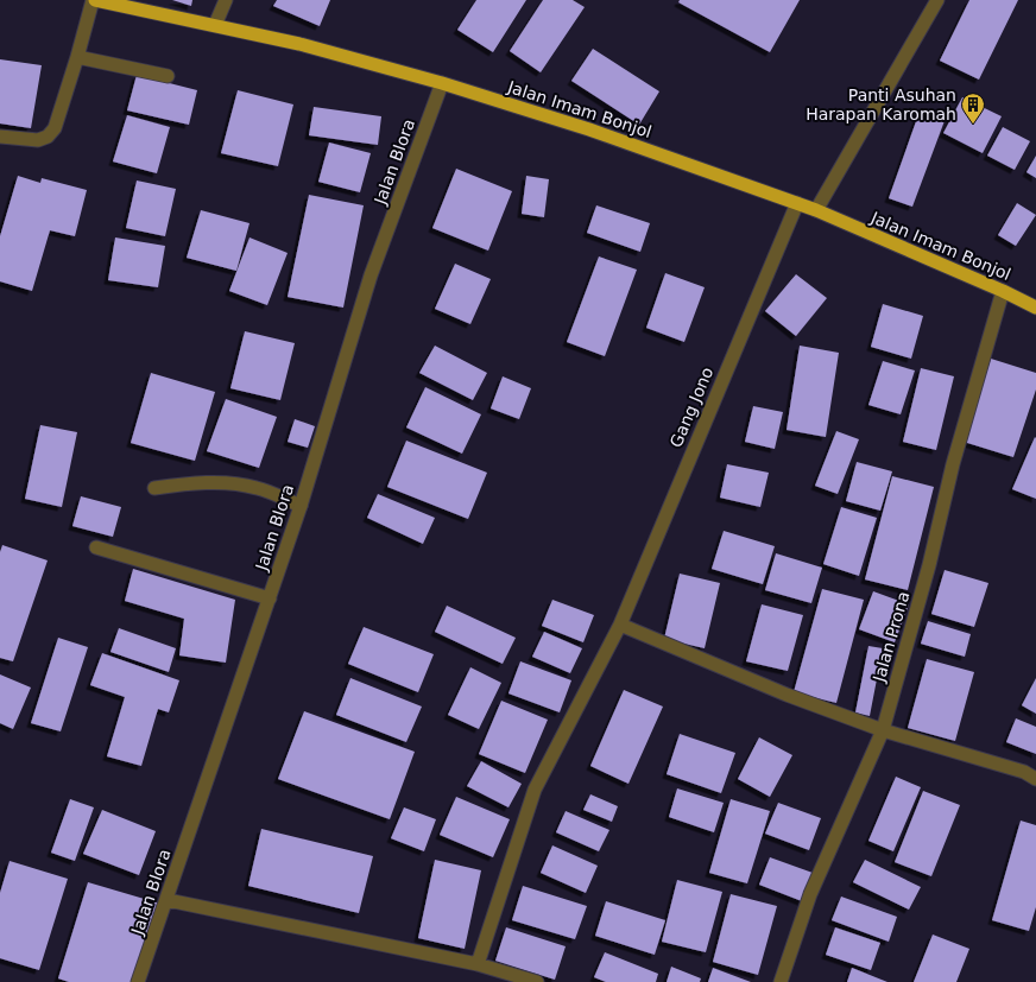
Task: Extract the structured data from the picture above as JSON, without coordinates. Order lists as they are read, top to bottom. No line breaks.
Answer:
{"streets":{"highway":["Jalan Imam Bonjol"],"street":["Jalan Blora","Gang Jono","Jalan Prona"]},"crossings":[["Jalan Imam Bonjol","Jalan Blora"],["Jalan Imam Bonjol","Gang Jono"],["Jalan Imam Bonjol","Jalan Prona"]],"places":{"building":["Panti Asuhan Harapan Karomah"]}}
